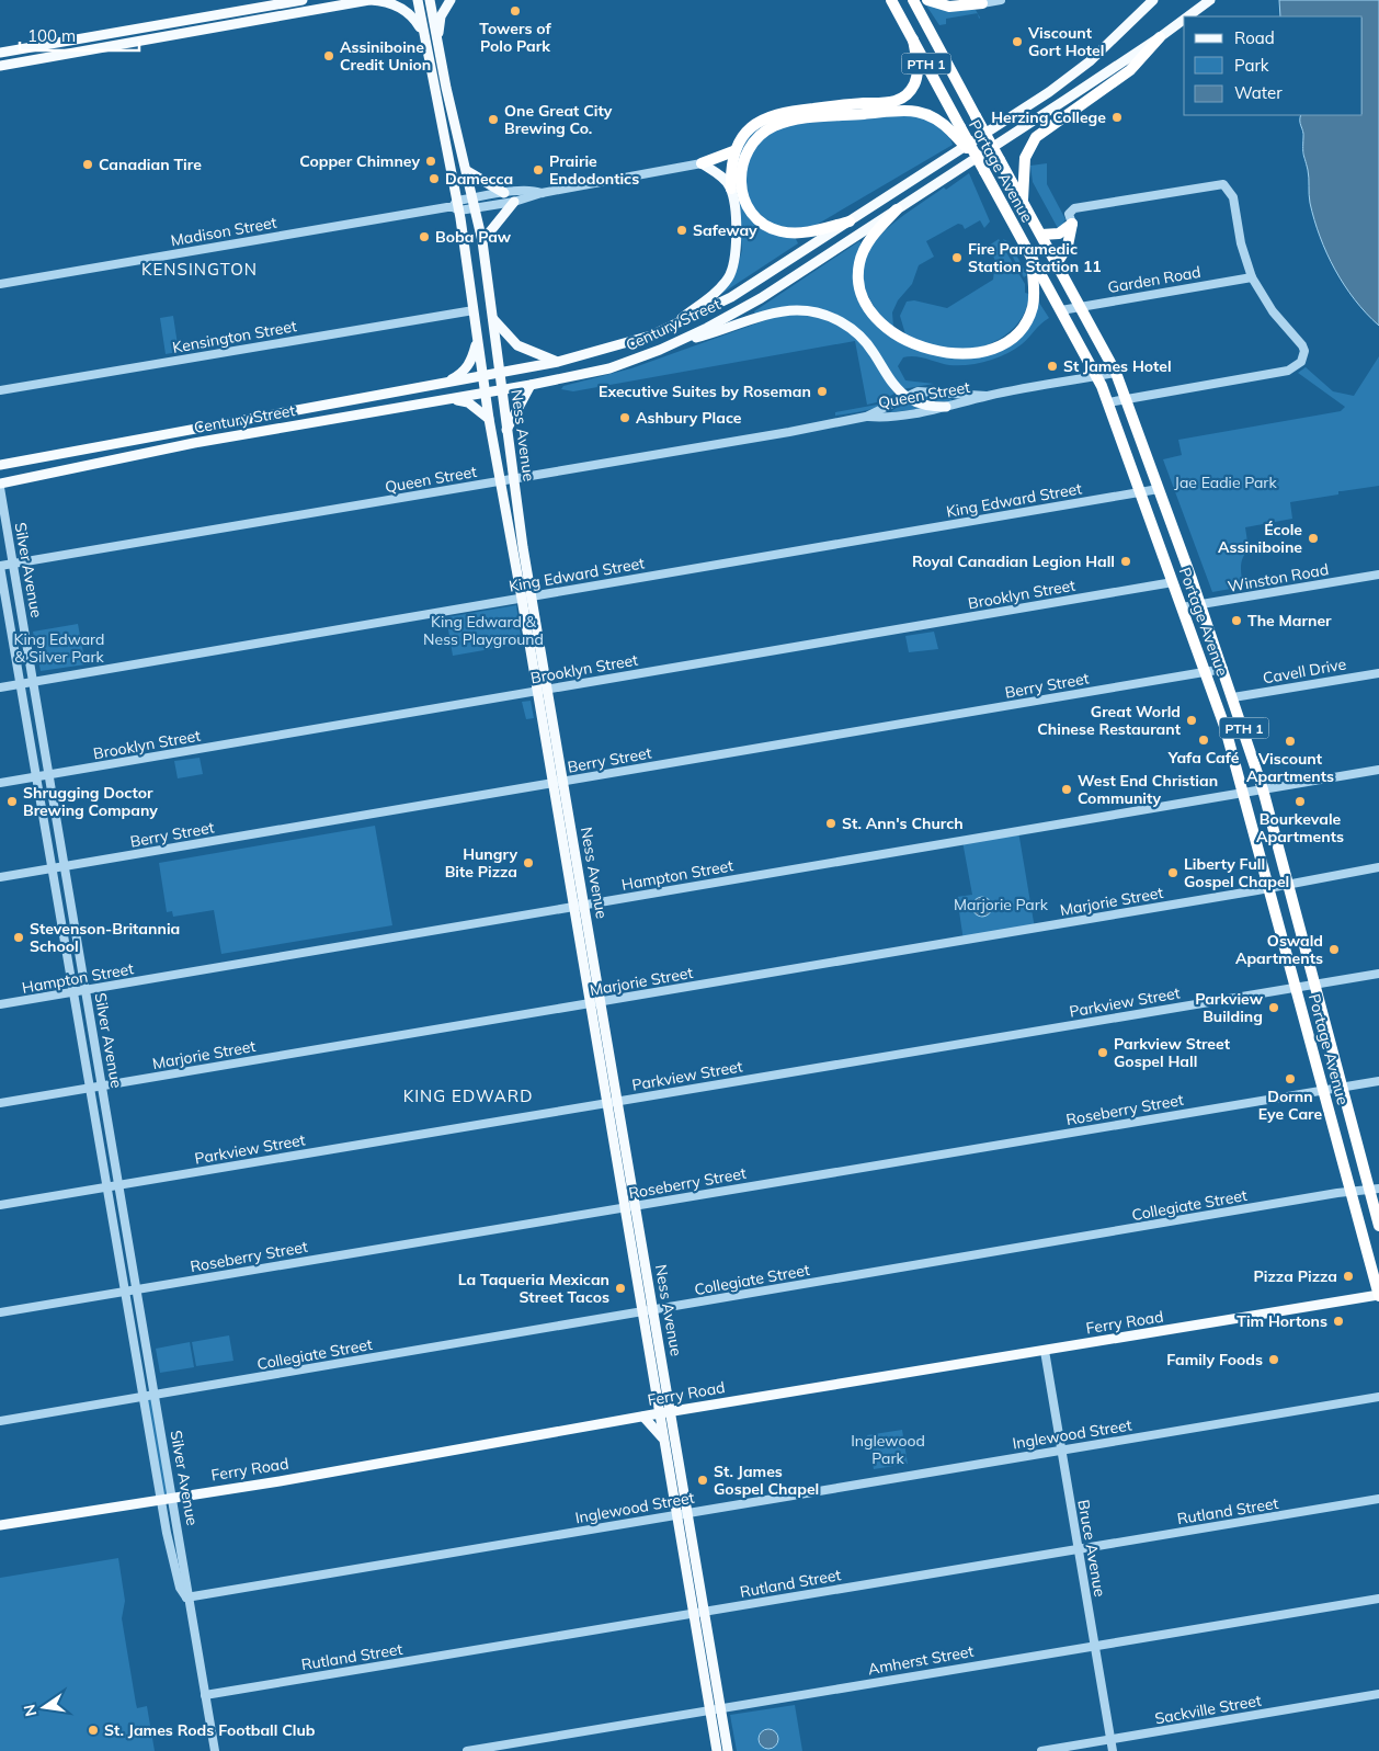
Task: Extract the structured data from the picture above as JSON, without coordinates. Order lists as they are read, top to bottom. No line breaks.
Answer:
{"streets":{"highway":["PTH 1","Portage Avenue"],"main road":["Century Street","Ness Avenue","Ferry Road"],"street":["Madison Street","Garden Road","Kensington Street","Queen Street","King Edward Street","Silver Avenue","Winston Road","Brooklyn Street","Cavell Drive","Berry Street","Hampton Street","Marjorie Street","Parkview Street","Roseberry Street","Collegiate Street","Inglewood Street","Rutland Street","Bruce Avenue","Amherst Street","Sackville Street"]},"crossings":[["Portage Avenue","Garden Road"],["Portage Avenue","Queen Street"],["Portage Avenue","King Edward Street"],["Portage Avenue","Winston Road"],["Portage Avenue","Brooklyn Street"],["Portage Avenue","Cavell Drive"],["Portage Avenue","Berry Street"],["Portage Avenue","Hampton Street"],["Portage Avenue","Marjorie Street"],["Portage Avenue","Parkview Street"],["Portage Avenue","Roseberry Street"],["Portage Avenue","Collegiate Street"],["Portage Avenue","Ferry Road"],["Madison Street","Ness Avenue"],["Century Street","Ness Avenue"],["Kensington Street","Ness Avenue"],["Queen Street","Ness Avenue"],["Queen Street","Silver Avenue"],["Ness Avenue","King Edward Street"],["Ness Avenue","Brooklyn Street"],["Ness Avenue","Berry Street"],["Ness Avenue","Hampton Street"],["Ness Avenue","Marjorie Street"],["Ness Avenue","Parkview Street"],["Ness Avenue","Roseberry Street"],["Ness Avenue","Collegiate Street"],["Ness Avenue","Ferry Road"],["Ness Avenue","Inglewood Street"],["Ness Avenue","Rutland Street"],["Ness Avenue","Amherst Street"],["King Edward Street","Silver Avenue"],["Silver Avenue","Brooklyn Street"],["Silver Avenue","Berry Street"],["Silver Avenue","Hampton Street"],["Silver Avenue","Marjorie Street"],["Silver Avenue","Parkview Street"],["Silver Avenue","Roseberry Street"],["Silver Avenue","Collegiate Street"],["Silver Avenue","Ferry Road"],["Silver Avenue","Inglewood Street"],["Silver Avenue","Rutland Street"],["Ferry Road","Bruce Avenue"],["Inglewood Street","Bruce Avenue"],["Rutland Street","Bruce Avenue"],["Bruce Avenue","Amherst Street"],["Bruce Avenue","Sackville Street"]],"districts":["KENSINGTON","KING EDWARD"],"parks":["Jae Eadie Park","King Edward & Ness Playground","King Edward & Silver Park","Marjorie Park","Inglewood Park"],"places":["Towers of Polo Park","Viscount Gort Hotel","Assiniboine Credit Union","Herzing College","One Great City Brewing Co.","Copper Chimney","Canadian Tire","Prairie Endodontics","Damecca","Safeway","Boba Paw","Fire Paramedic Station Station 11","St James Hotel","Executive Suites by Roseman","Ashbury Place","École Assiniboine","Royal Canadian Legion Hall","The Marner","Great World Chinese Restaurant","Yafa Café","Viscount Apartments","West End Christian Community","Shrugging Doctor Brewing Company","Bourkevale Apartments","St. Ann's Church","Hungry Bite Pizza","Liberty Full Gospel Chapel","Stevenson-Britannia School","Oswald Apartments","Parkview Building","Parkview Street Gospel Hall","Dornn Eye Care","Pizza Pizza","La Taqueria Mexican Street Tacos","Tim Hortons","Family Foods","St. James Gospel Chapel","St. James Rods Football Club"],"legend":["Road","Park","Water"],"scale_bar":"100 m","north":"left"}
